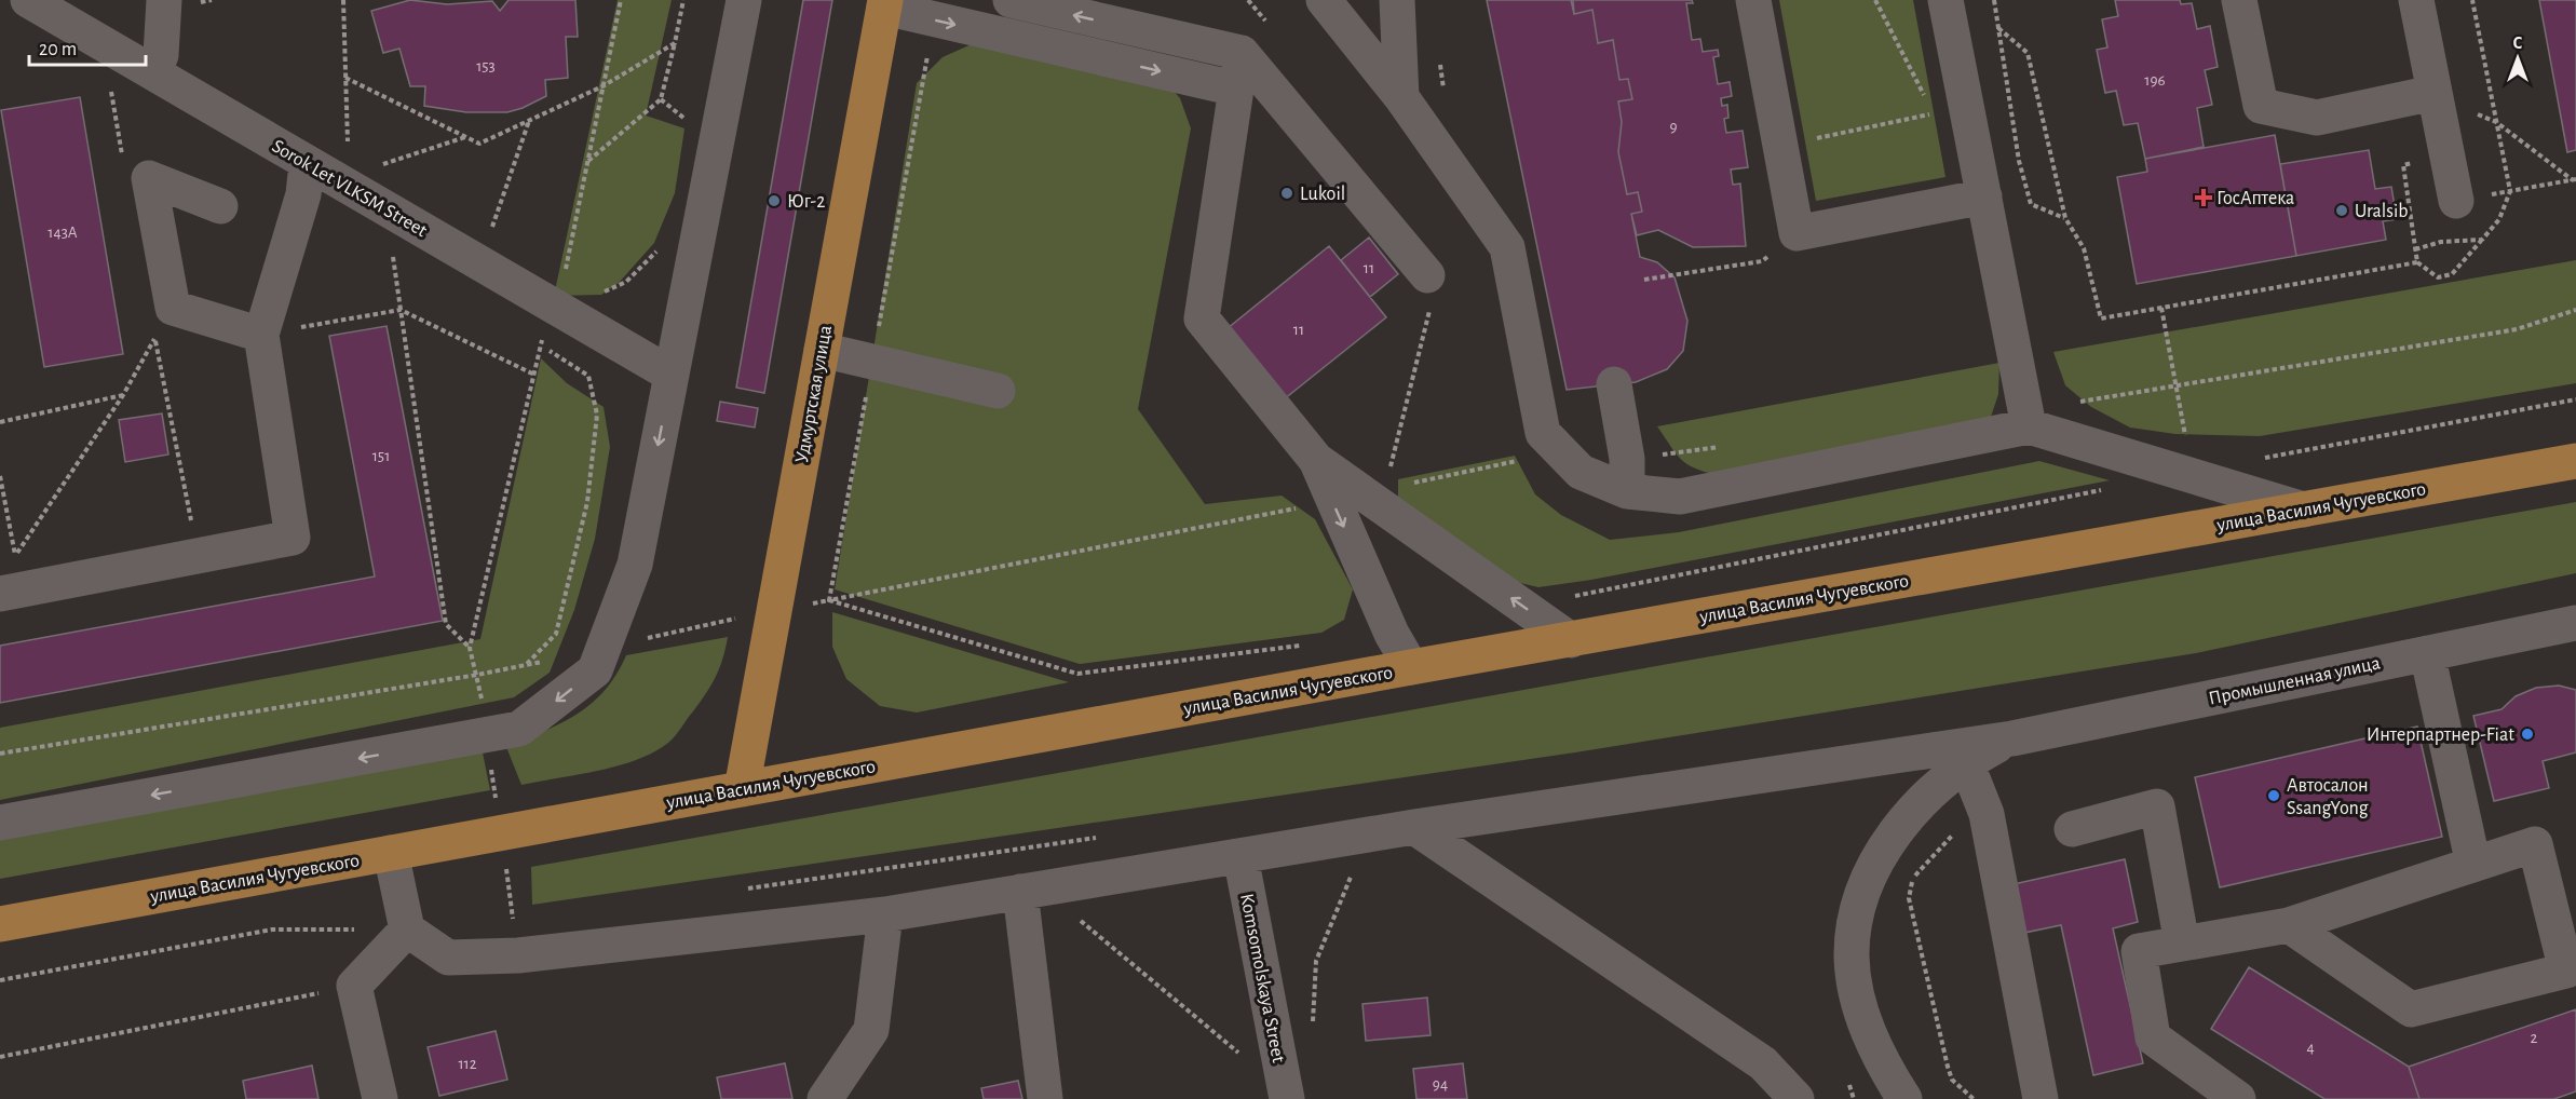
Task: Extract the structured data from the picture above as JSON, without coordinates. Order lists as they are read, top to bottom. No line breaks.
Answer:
{"streets":{"main road":["Удмуртская улица","улица Василия Чугуевского"],"street":["Sorok Let VLKSM Street","Промышленная улица","Komsomolskaya Street"]},"crossings":[["Удмуртская улица","улица Василия Чугуевского"]],"places":{"other":["Lukoil","Юг-2","Uralsib","Интерпартнер-Fiat","Автосалон SsangYong"],"health":["ГосАптека"]},"house_numbers":["153","196","9","143А","11","11","151","2","4","112","94"],"scale_bar":"20 m","north":"top"}
